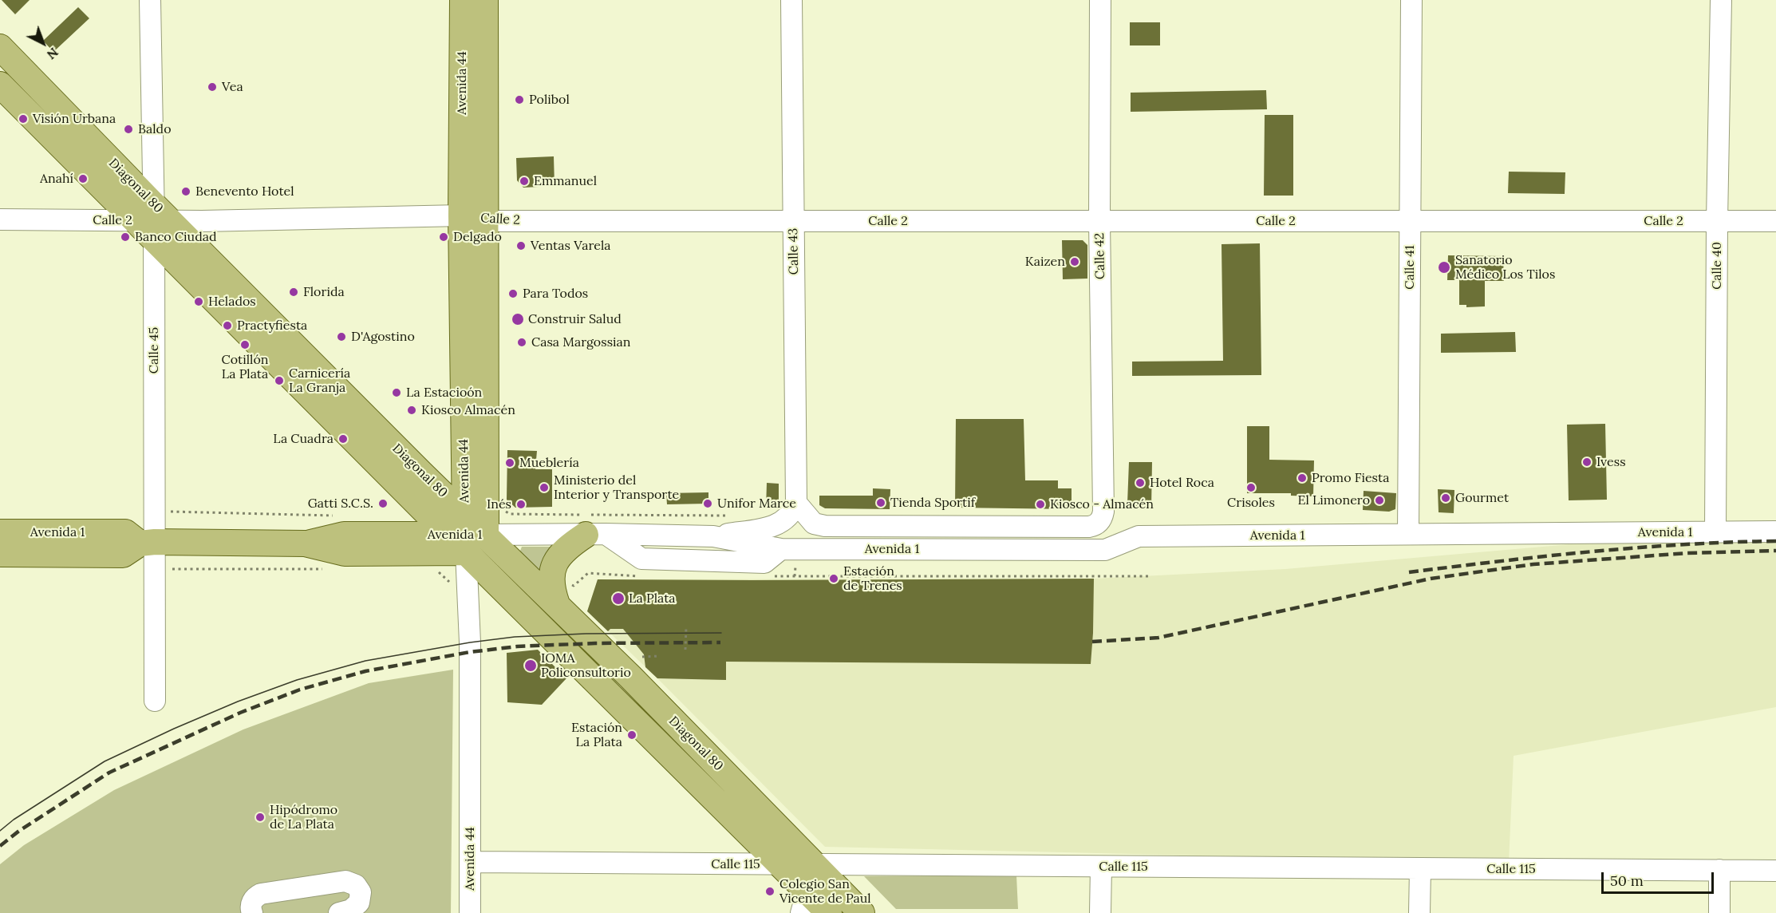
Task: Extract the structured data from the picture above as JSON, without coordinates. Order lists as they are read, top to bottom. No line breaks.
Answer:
{"streets":{"main road":["Avenida 44","Diagonal 80","Avenida 1"],"street":["Calle 2","Calle 43","Calle 42","Calle 40","Calle 41","Calle 45","Calle 115"]},"crossings":[["Avenida 44","Diagonal 80"],["Avenida 44","Calle 2"],["Avenida 44","Avenida 1"],["Avenida 44","Calle 115"],["Diagonal 80","Calle 2"],["Diagonal 80","Calle 45"],["Diagonal 80","Avenida 1"],["Diagonal 80","Calle 115"],["Calle 2","Calle 43"],["Calle 2","Calle 42"],["Calle 2","Calle 40"],["Calle 2","Calle 41"],["Calle 2","Calle 45"],["Calle 43","Avenida 1"],["Calle 42","Avenida 1"],["Calle 40","Avenida 1"],["Calle 41","Avenida 1"],["Calle 45","Avenida 1"]],"places":["Vea","Polibol","Visión Urbana","Baldo","Anahí","Emmanuel","Benevento Hotel","Banco Ciudad","Delgado","Ventas Varela","Kaizen","Sanatorio Médico Los Tilos","Florida","Para Todos","Helados","Construir Salud","Practyfiesta","D'Agostino","Casa Margossian","Cotillón La Plata","Carnicería La Granja","La Estacioón","Kiosco Almacén","La Cuadra","Ivess","Mueblería","Promo Fiesta","Hotel Roca","Ministerio del Interior y Transporte","Crisoles","Gourmet","El Limonero","Tienda Sportif","Gatti S.C.S.","Unifor Marce","Inés","Kiosco - Almacén","Estación de Trenes","La Plata","IOMA Policonsultorio","Estación La Plata","Hipódromo de La Plata","Colegio San Vicente de Paul"],"scale_bar":"50 m","north":"bottom right"}
